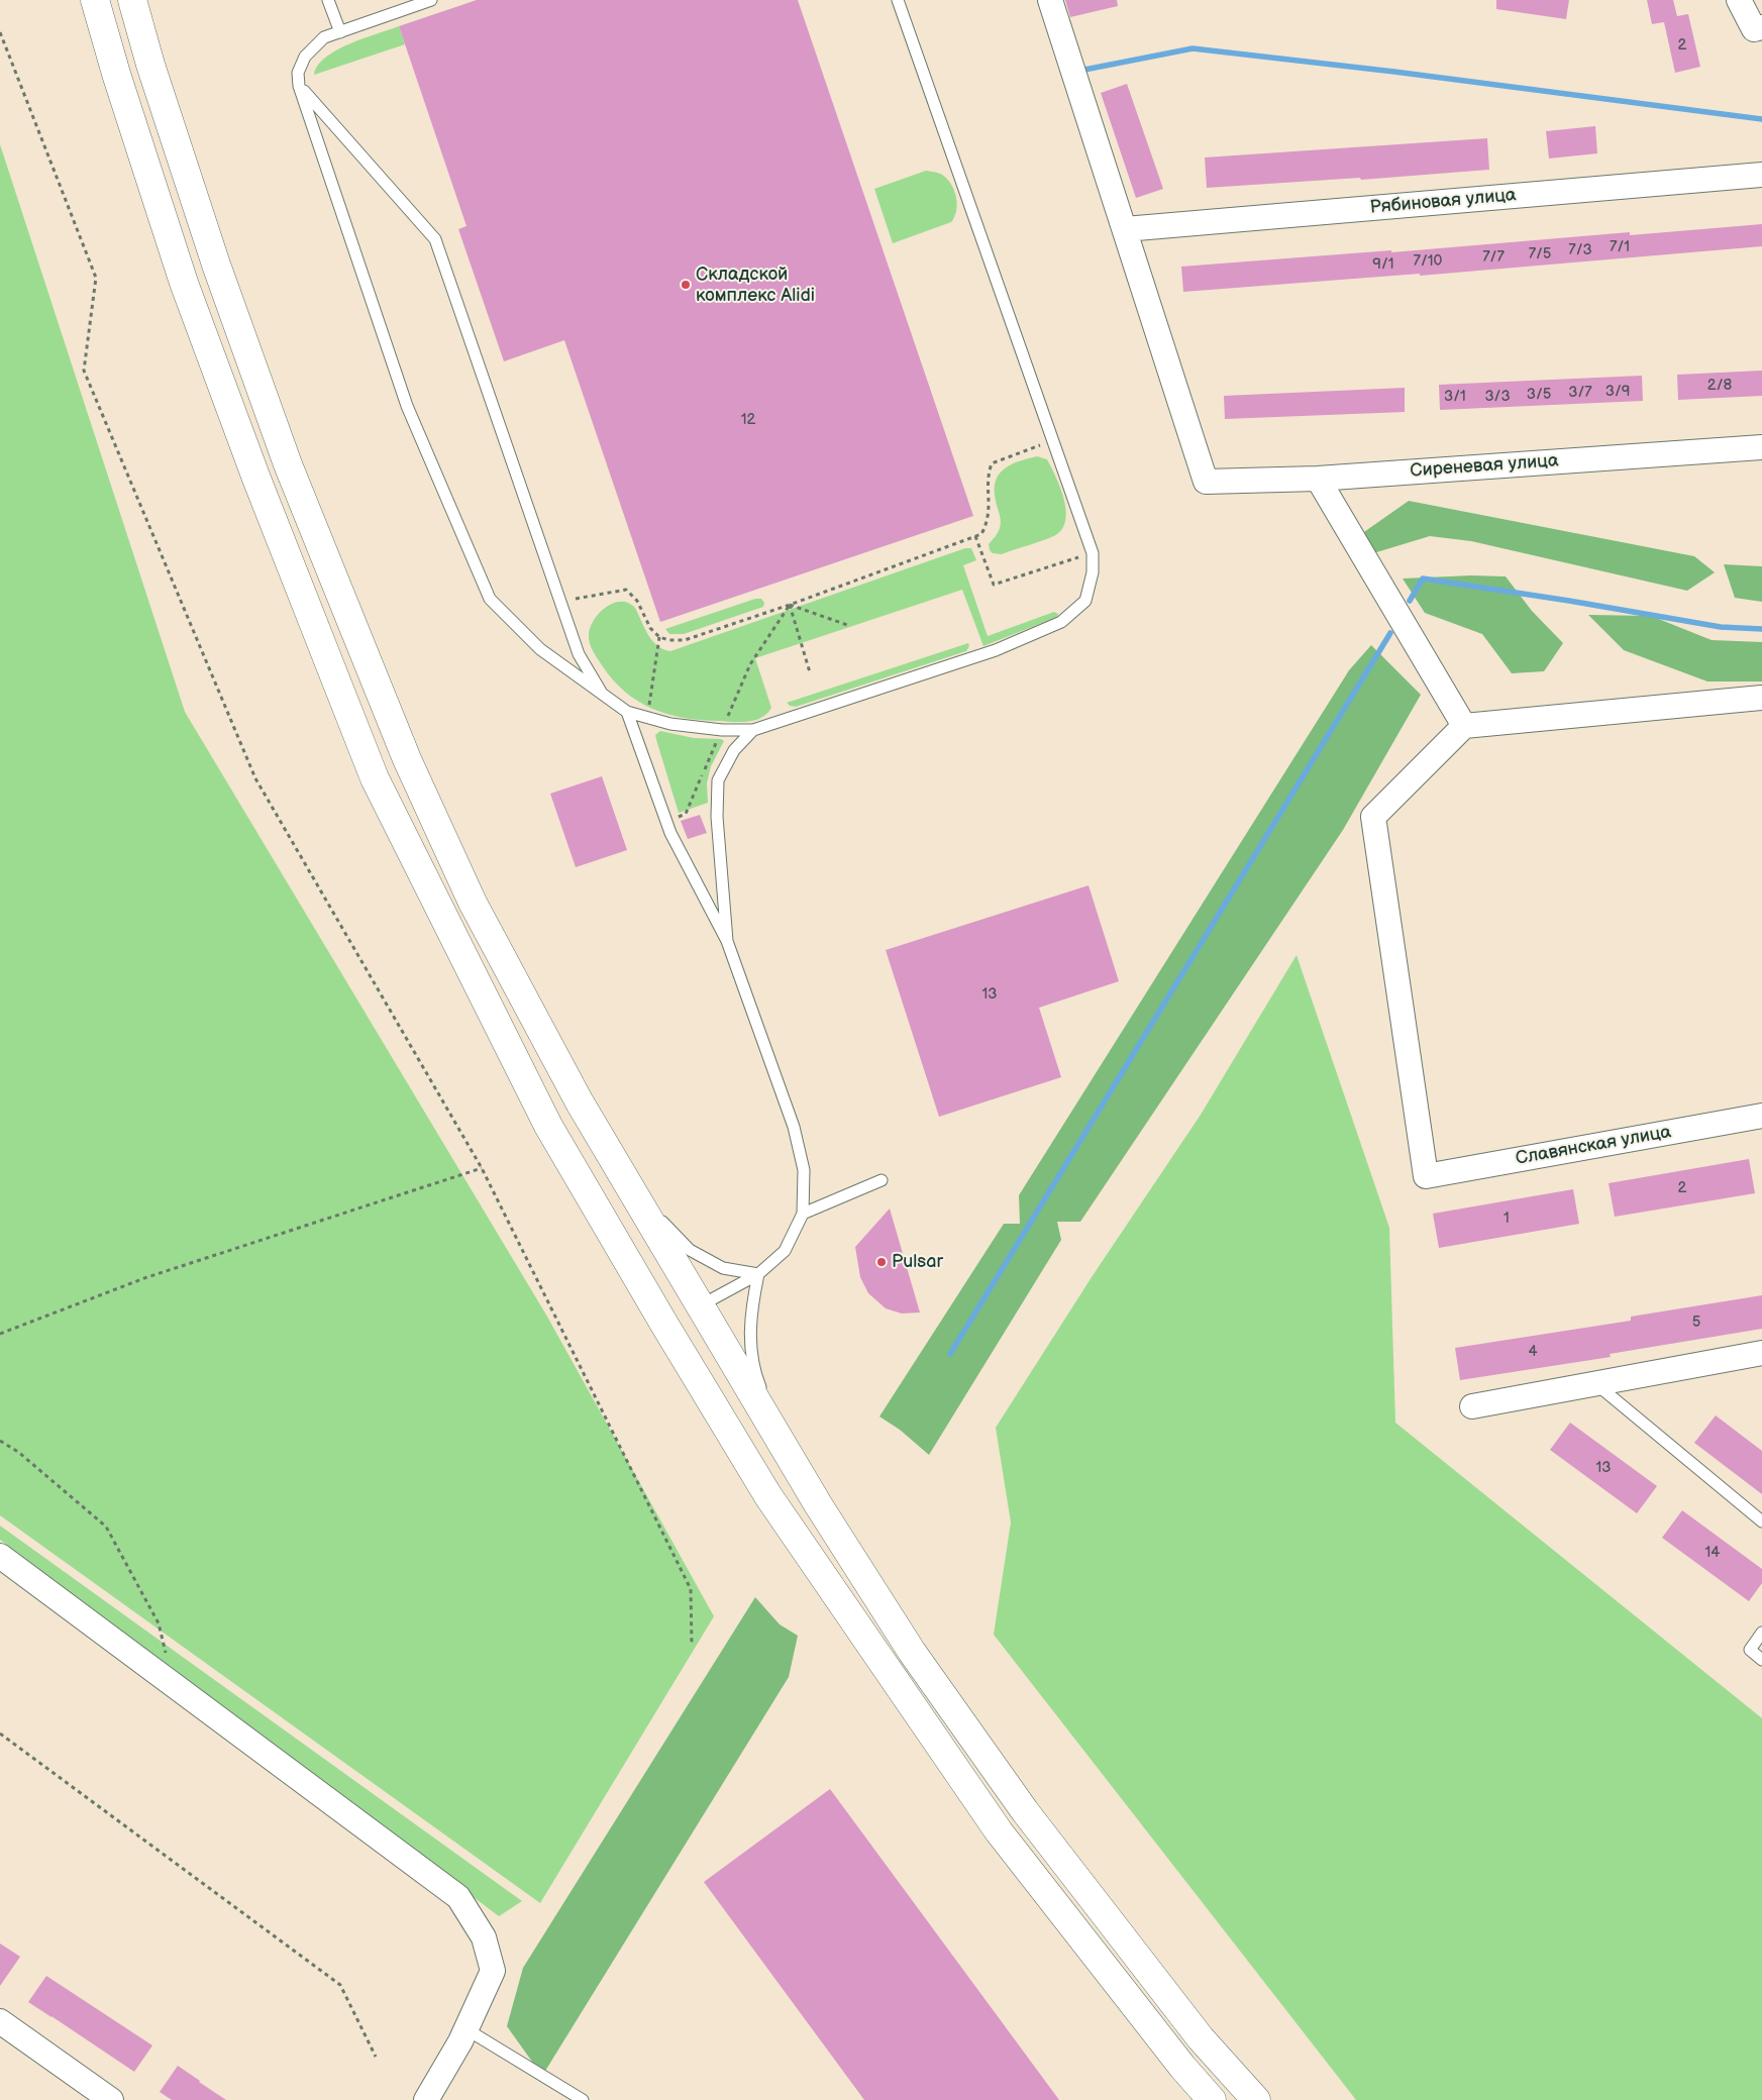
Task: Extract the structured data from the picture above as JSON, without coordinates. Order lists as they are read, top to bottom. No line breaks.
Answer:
{"streets":{"street":["Рябиновая улица","Сиреневая улица","Славянская улица"]},"crossings":[["Рябиновая улица","Сиреневая улица"]],"places":["Складской комплекс Alidi","Pulsar"],"house_numbers":["2","7/1","7/3","7/5","7/7","7/10","9/1","2/8","3/9","3/7","3/5","3/1","3/3","12","13","2","1","5","4","13","14"]}
